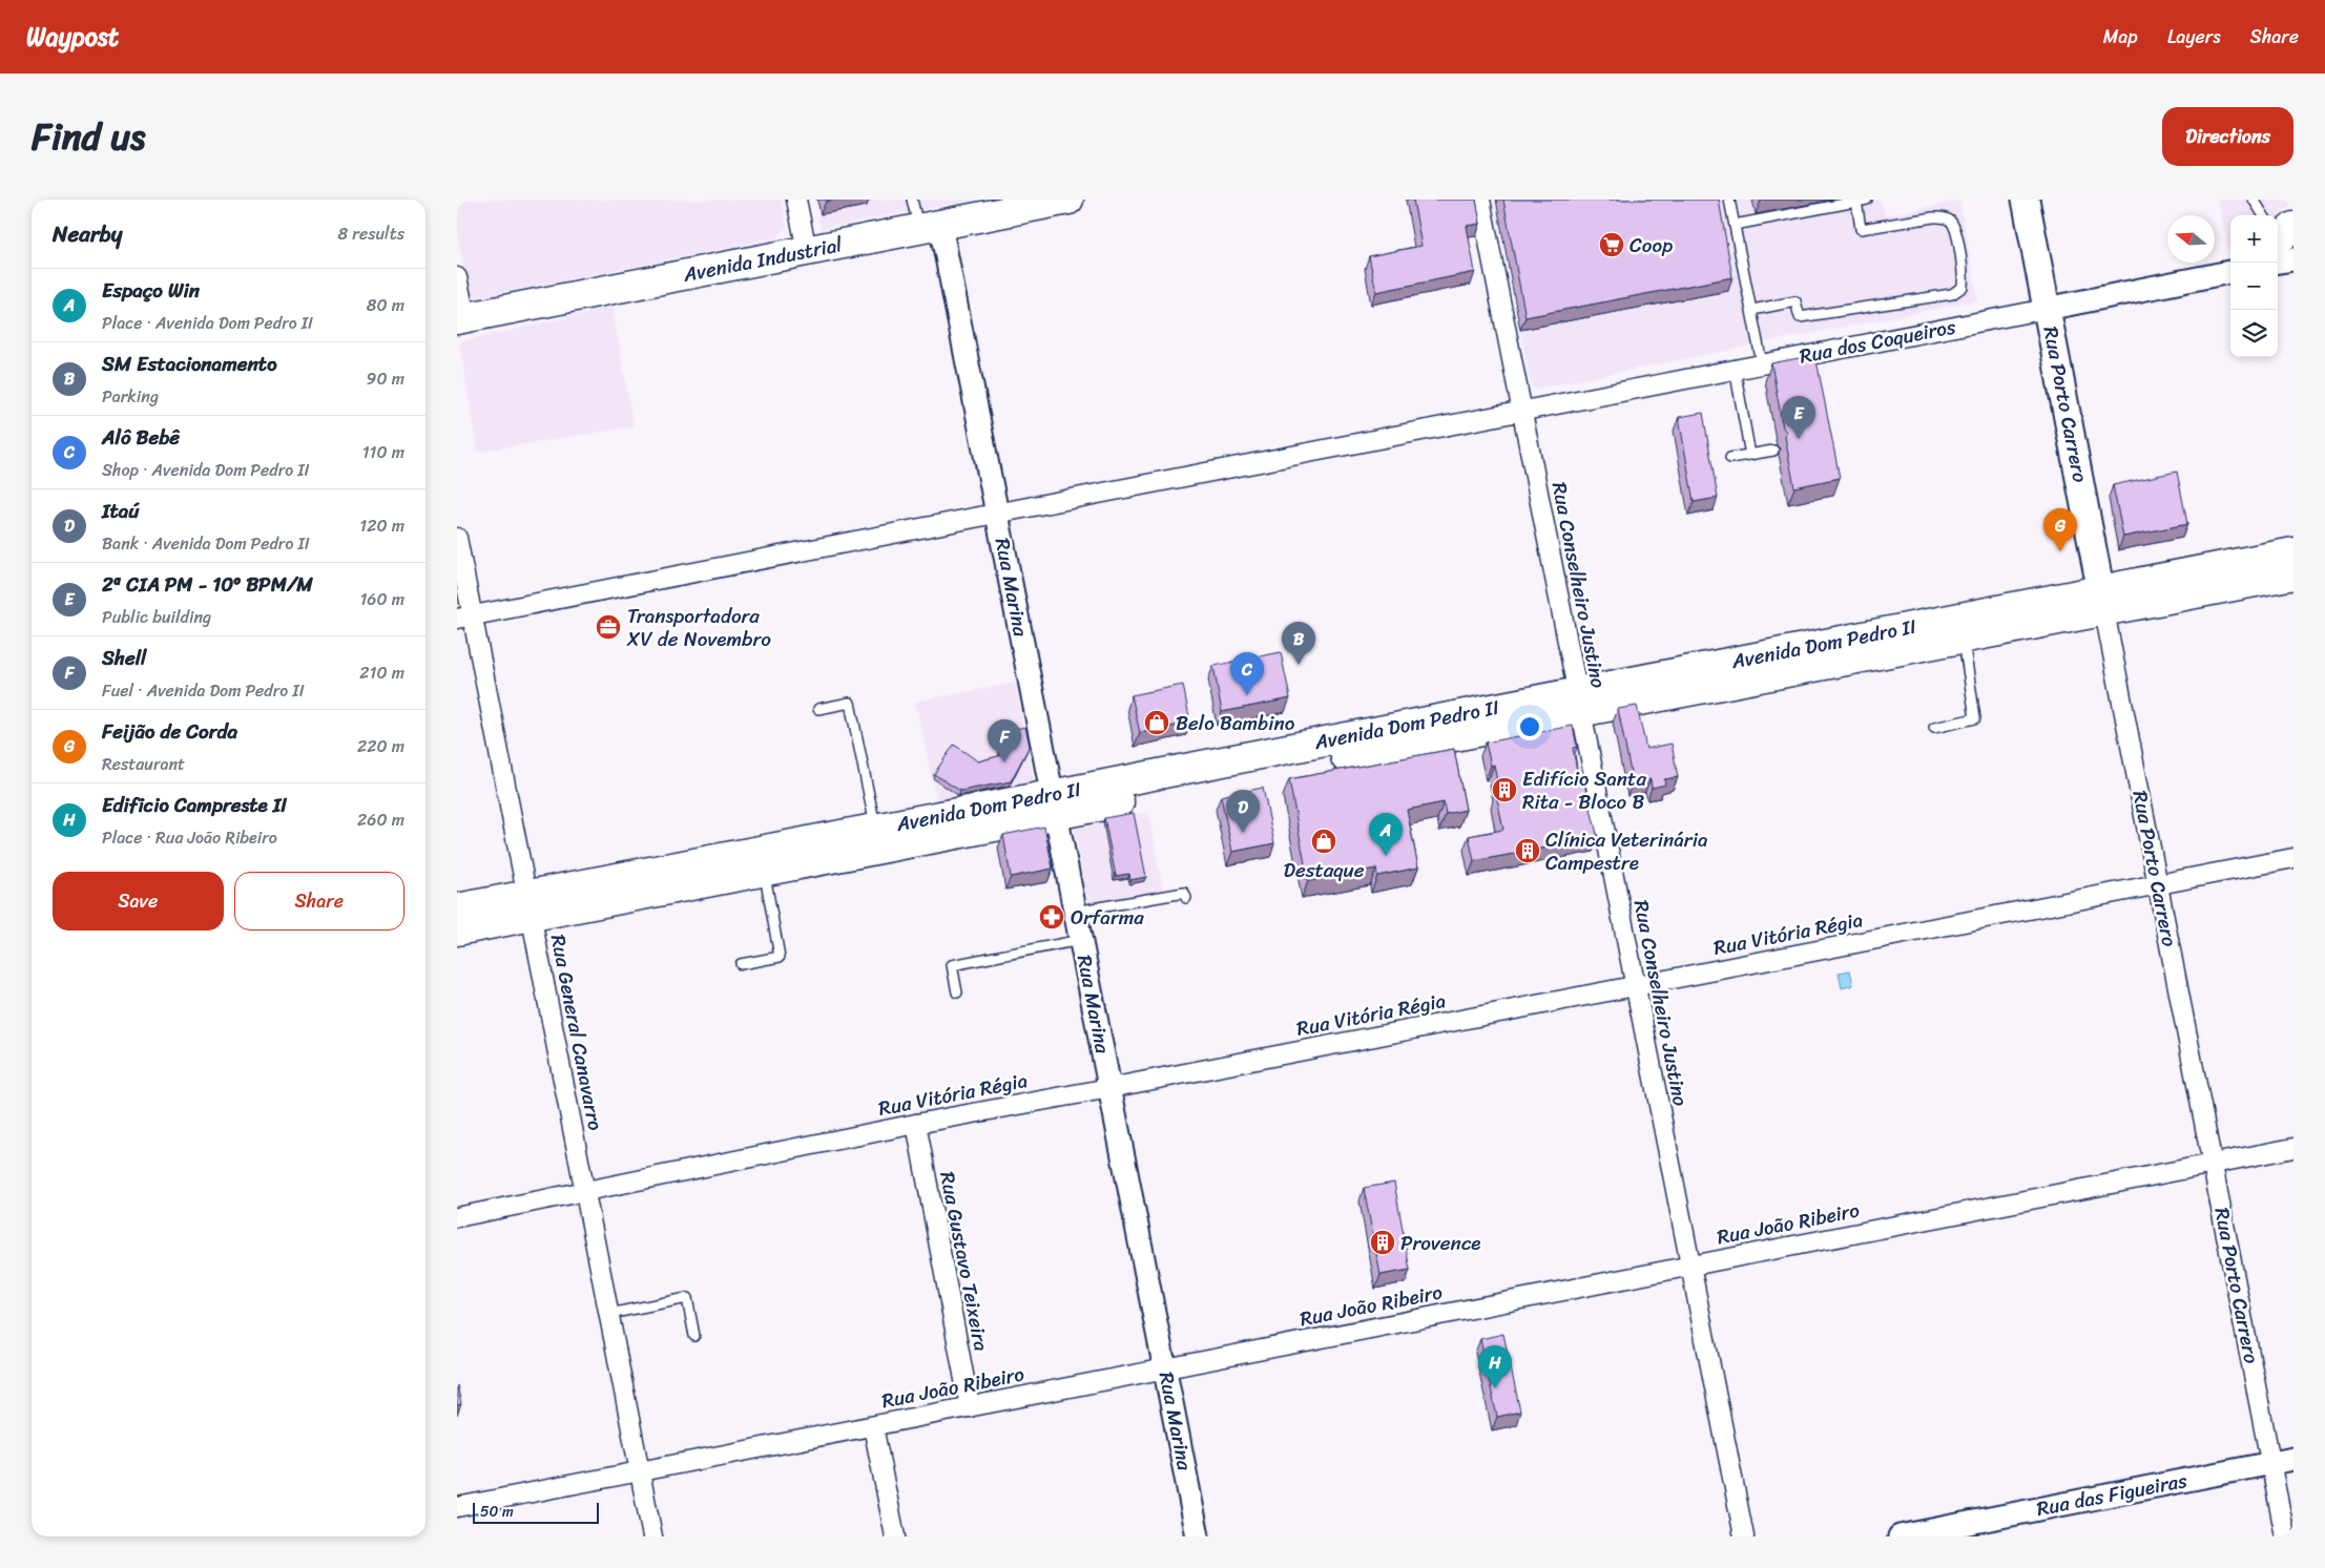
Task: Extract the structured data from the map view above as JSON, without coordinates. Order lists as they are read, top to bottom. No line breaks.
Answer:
{"streets":{"main road":["Avenida Industrial","Rua Porto Carrero","Avenida Dom Pedro II"],"street":["Rua dos Coqueiros","Rua Conselheiro Justino","Rua Marina","Rua Vitória Régia","Rua General Canavarro","Rua João Ribeiro","Rua Gustavo Teixeira","Rua das Figueiras"]},"crossings":[["Avenida Industrial","Rua Marina"],["Rua dos Coqueiros","Rua Porto Carrero"],["Rua dos Coqueiros","Rua Conselheiro Justino"],["Rua dos Coqueiros","Rua Marina"],["Rua dos Coqueiros","Rua General Canavarro"],["Rua Porto Carrero","Avenida Dom Pedro II"],["Rua Porto Carrero","Rua Vitória Régia"],["Rua Porto Carrero","Rua João Ribeiro"],["Rua Porto Carrero","Rua das Figueiras"],["Rua Conselheiro Justino","Avenida Dom Pedro II"],["Rua Conselheiro Justino","Rua Vitória Régia"],["Rua Conselheiro Justino","Rua João Ribeiro"],["Rua Marina","Avenida Dom Pedro II"],["Rua Marina","Rua Vitória Régia"],["Rua Marina","Rua João Ribeiro"],["Avenida Dom Pedro II","Rua General Canavarro"],["Rua Vitória Régia","Rua General Canavarro"],["Rua Vitória Régia","Rua Gustavo Teixeira"],["Rua General Canavarro","Rua João Ribeiro"],["Rua João Ribeiro","Rua Gustavo Teixeira"]],"places":{"supermarket":["Coop"],"office":["Transportadora XV de Novembro"],"shop":["Belo Bambino","Destaque"],"building":["Edifício Santa Rita - Bloco B","Clínica Veterinária Campestre","Provence"],"pharmacy":["Orfarma"]},"scale_bar":"50 m","north":"left","page":{"header":"Waypost","nav":["Map","Layers","Share"],"title":"Find us","buttons":["Directions",["Save","Share"]],"heading":["Nearby","8 results"],"map_buttons":["+","−"],"list":[{"mark":"A","name":"Espaço Win","note":"Place · Avenida Dom Pedro II","value":"80 m"},{"mark":"B","name":"SM Estacionamento","note":"Parking","value":"90 m"},{"mark":"C","name":"Alô Bebê","note":"Shop · Avenida Dom Pedro II","value":"110 m"},{"mark":"D","name":"Itaú","note":"Bank · Avenida Dom Pedro II","value":"120 m"},{"mark":"E","name":"2ª CIA PM - 10º BPM/M","note":"Public building","value":"160 m"},{"mark":"F","name":"Shell","note":"Fuel · Avenida Dom Pedro II","value":"210 m"},{"mark":"G","name":"Feijão de Corda","note":"Restaurant","value":"220 m"},{"mark":"H","name":"Edificio Campreste II","note":"Place · Rua João Ribeiro","value":"260 m"}],"pins":["E","G","B","C","F","D","A","H"],"scale":"50 m"}}
